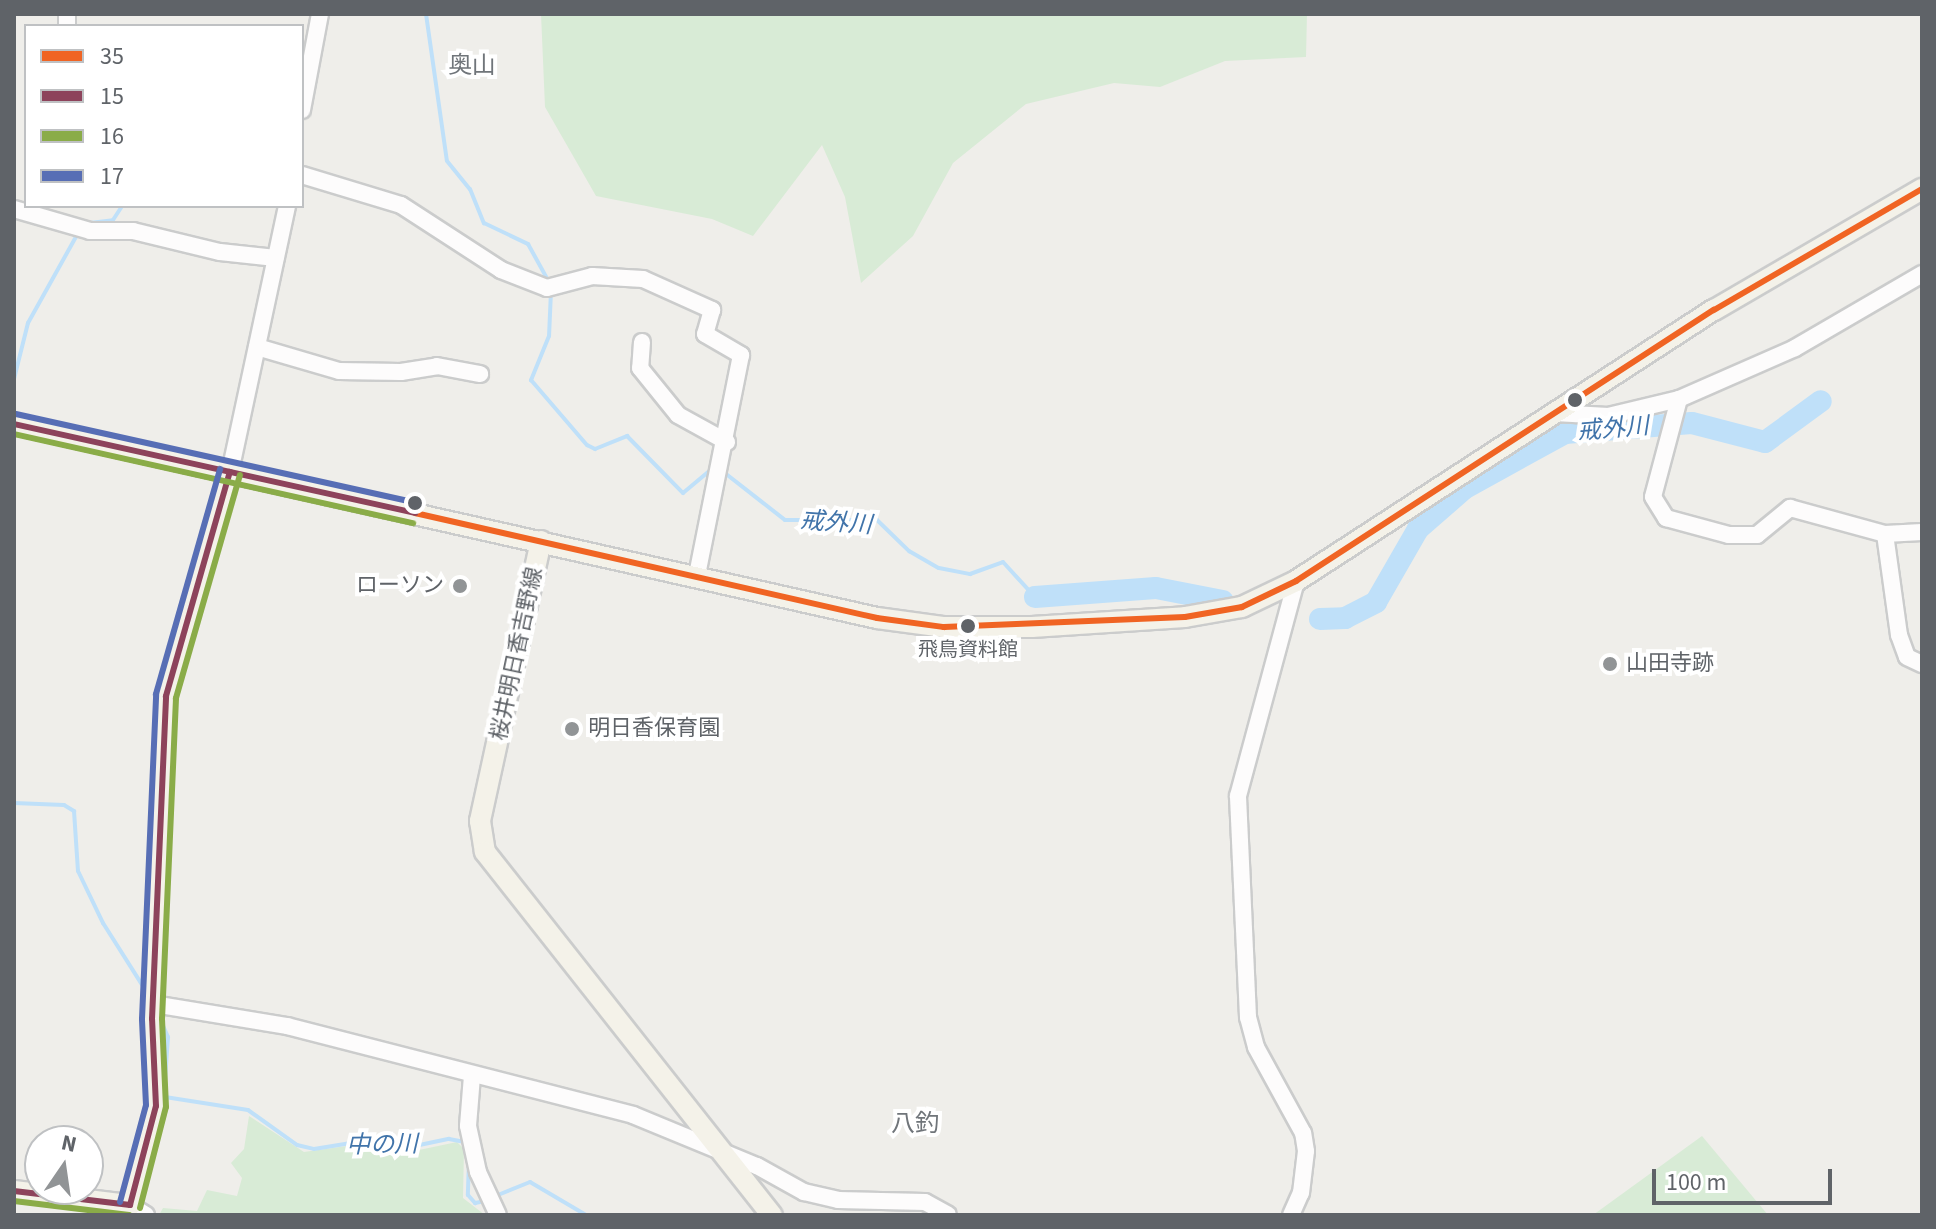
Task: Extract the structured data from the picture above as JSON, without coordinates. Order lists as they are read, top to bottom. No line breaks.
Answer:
{"streets":{"main road":["桜井明日香吉野線"]},"districts":["奥山","八釣"],"water":["戒外川","中の川"],"places":["ローソン","飛鳥資料館","山田寺跡","明日香保育園"],"lines":["transit line 35","transit line 17","transit line 15","transit line 16"],"legend":["35","15","16","17"],"scale_bar":"100 m","north":"top"}
